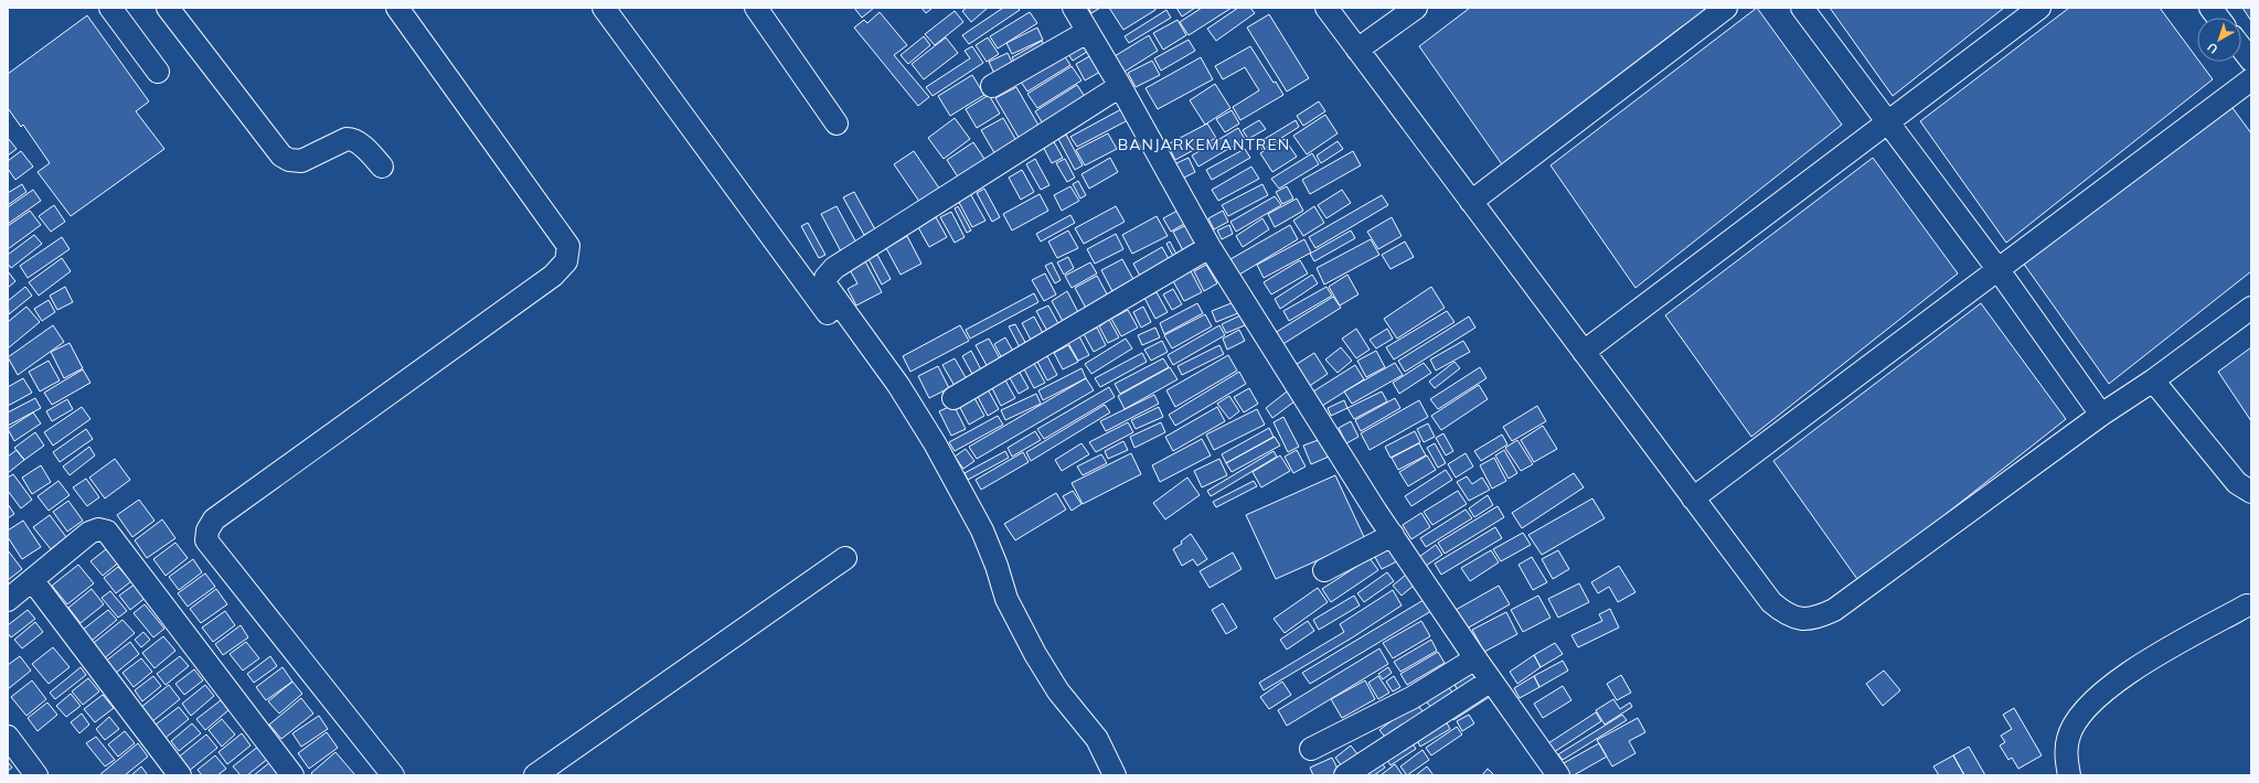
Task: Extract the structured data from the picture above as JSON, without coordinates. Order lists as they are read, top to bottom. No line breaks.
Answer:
{"districts":["BANJARKEMANTREN"],"north":"bottom left"}
